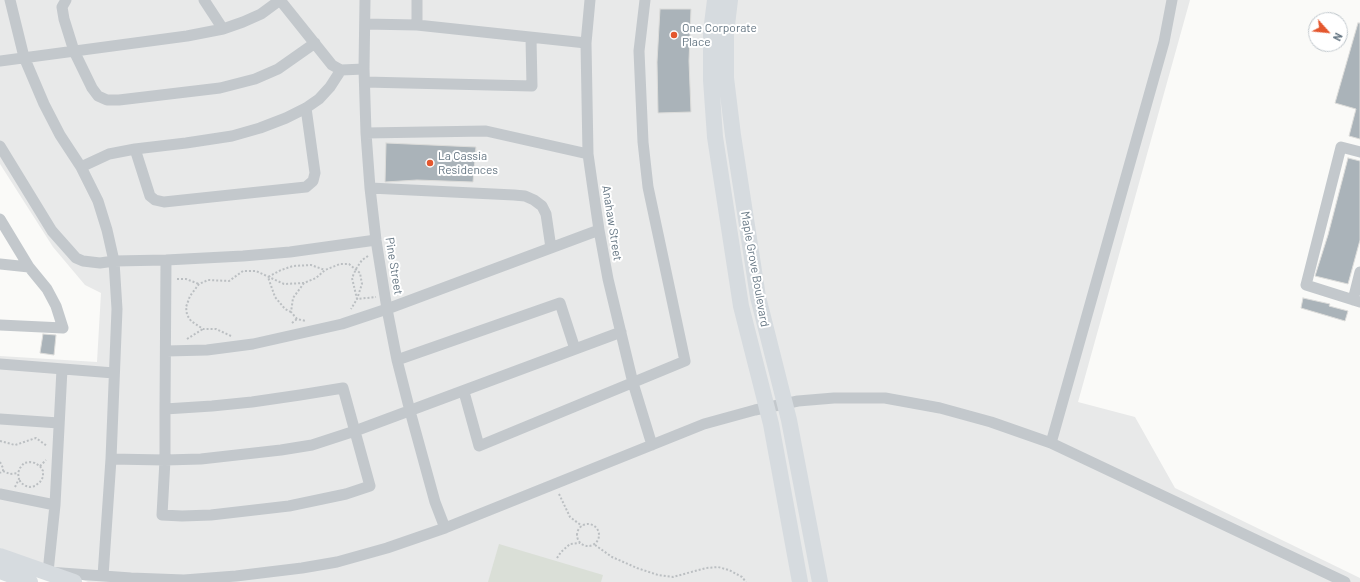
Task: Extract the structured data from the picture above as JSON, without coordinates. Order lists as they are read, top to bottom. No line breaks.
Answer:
{"streets":{"street":["Anahaw Street","Pine Street","Maple Grove Boulevard"]},"places":["One Corporate Place","La Cassia Residences"],"north":"bottom right"}
